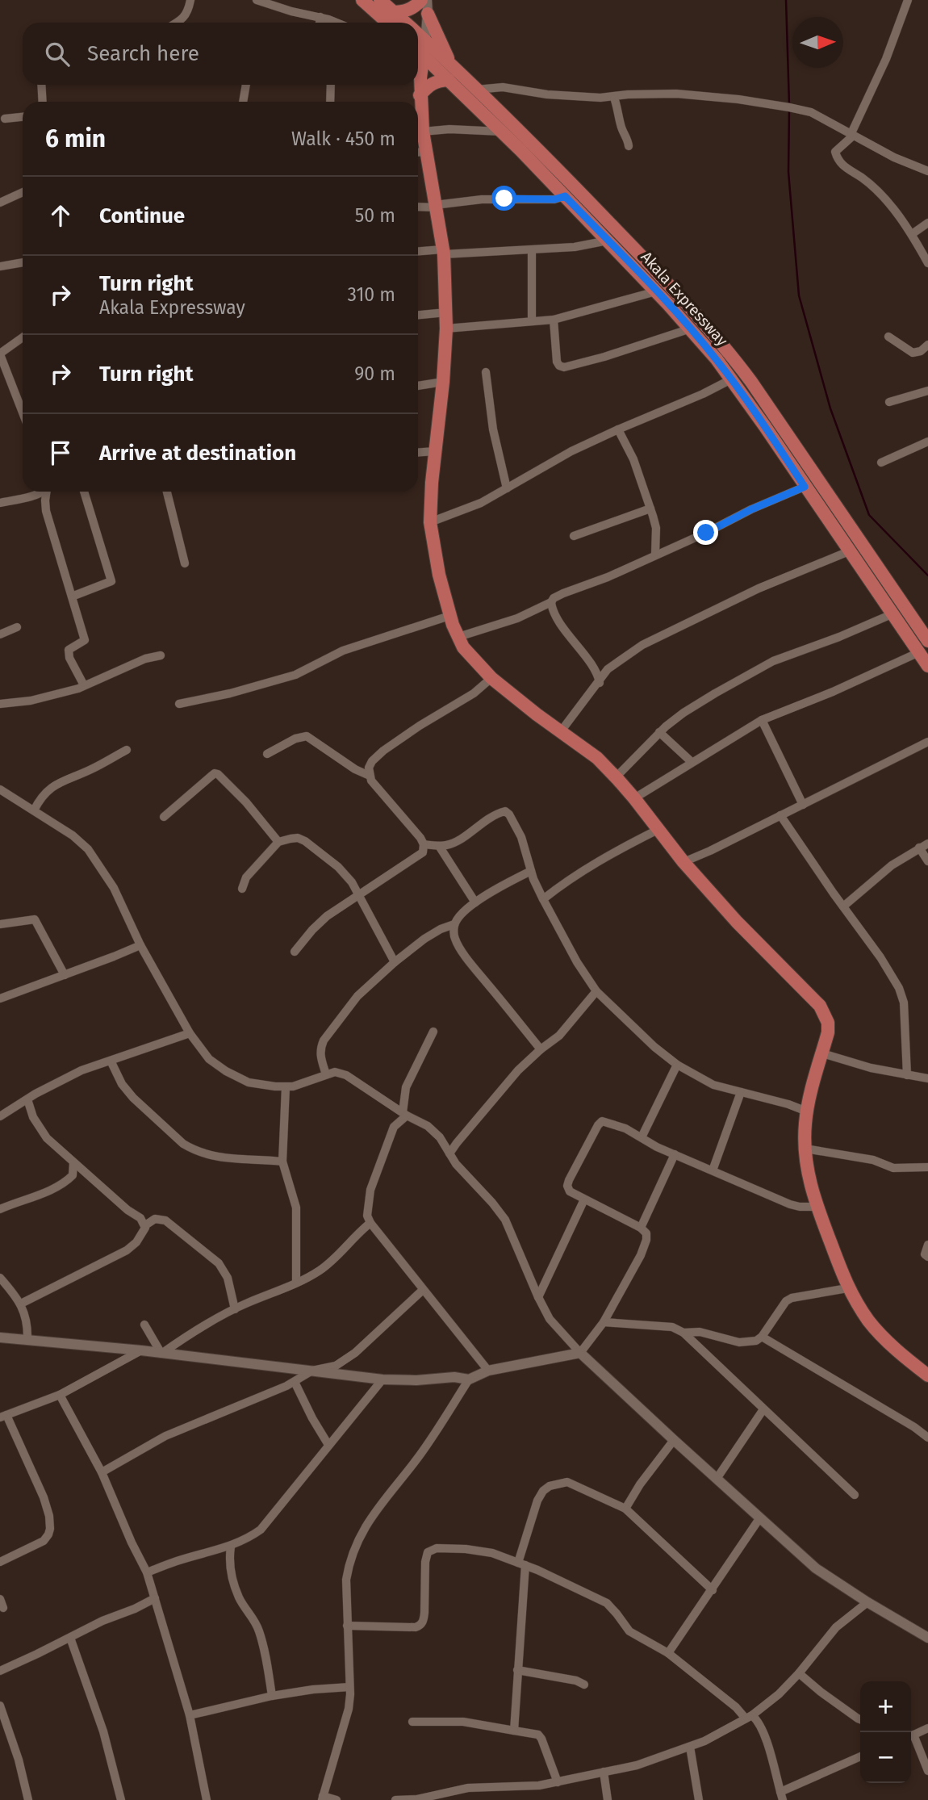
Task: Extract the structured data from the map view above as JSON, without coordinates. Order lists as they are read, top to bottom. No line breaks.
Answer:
{"streets":{"main road":["Akala Expressway"]},"north":"right","page":{"search":"Search here","heading":["6 min","Walk · 450 m"],"list":[["Continue","50 m"],["Turn right","Akala Expressway","310 m"],["Turn right","90 m"],"Arrive at destination"],"map_buttons":["+","−"]}}
